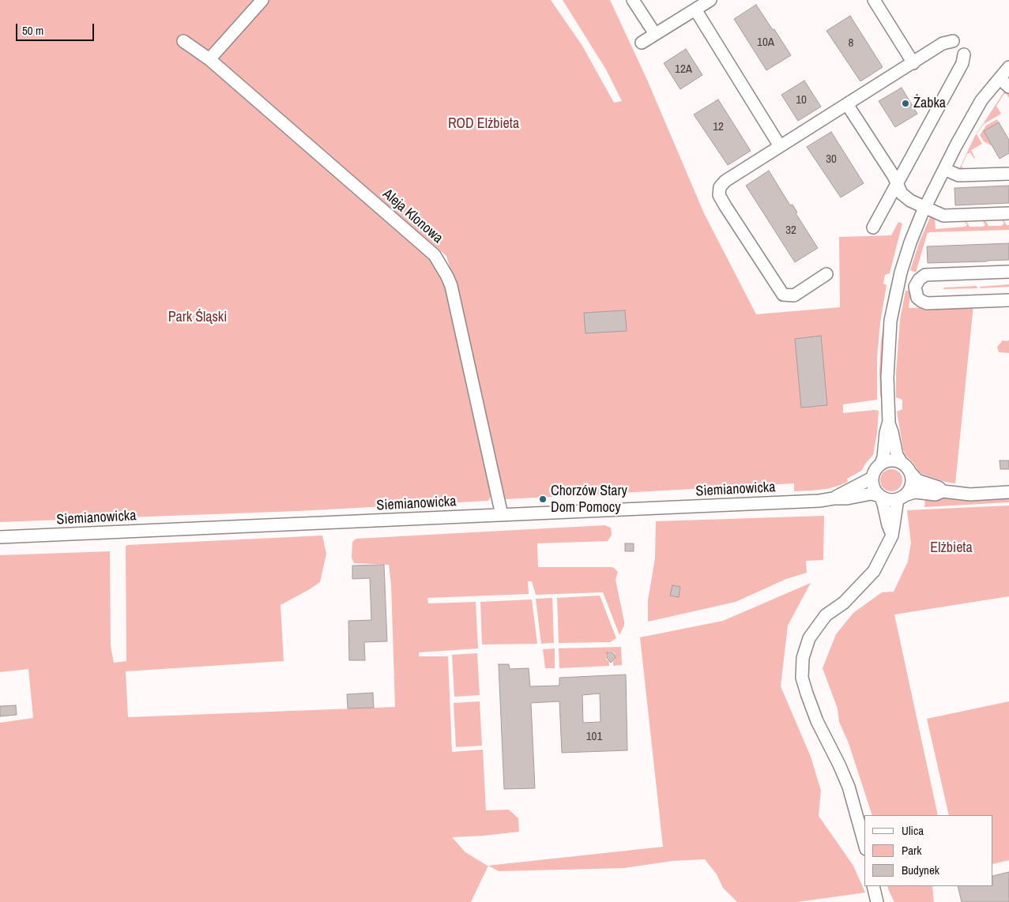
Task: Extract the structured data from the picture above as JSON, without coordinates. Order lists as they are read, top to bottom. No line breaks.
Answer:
{"streets":{"street":["Aleja Klonowa","Siemianowicka"]},"crossings":[["Aleja Klonowa","Siemianowicka"]],"parks":["ROD Elżbieta","Park Śląski","Elżbieta"],"places":["Żabka","Chorzów Stary Dom Pomocy"],"house_numbers":["10A","8","12A","10","12","30","32","101"],"legend":["Ulica","Park","Budynek"],"scale_bar":"50 m"}
